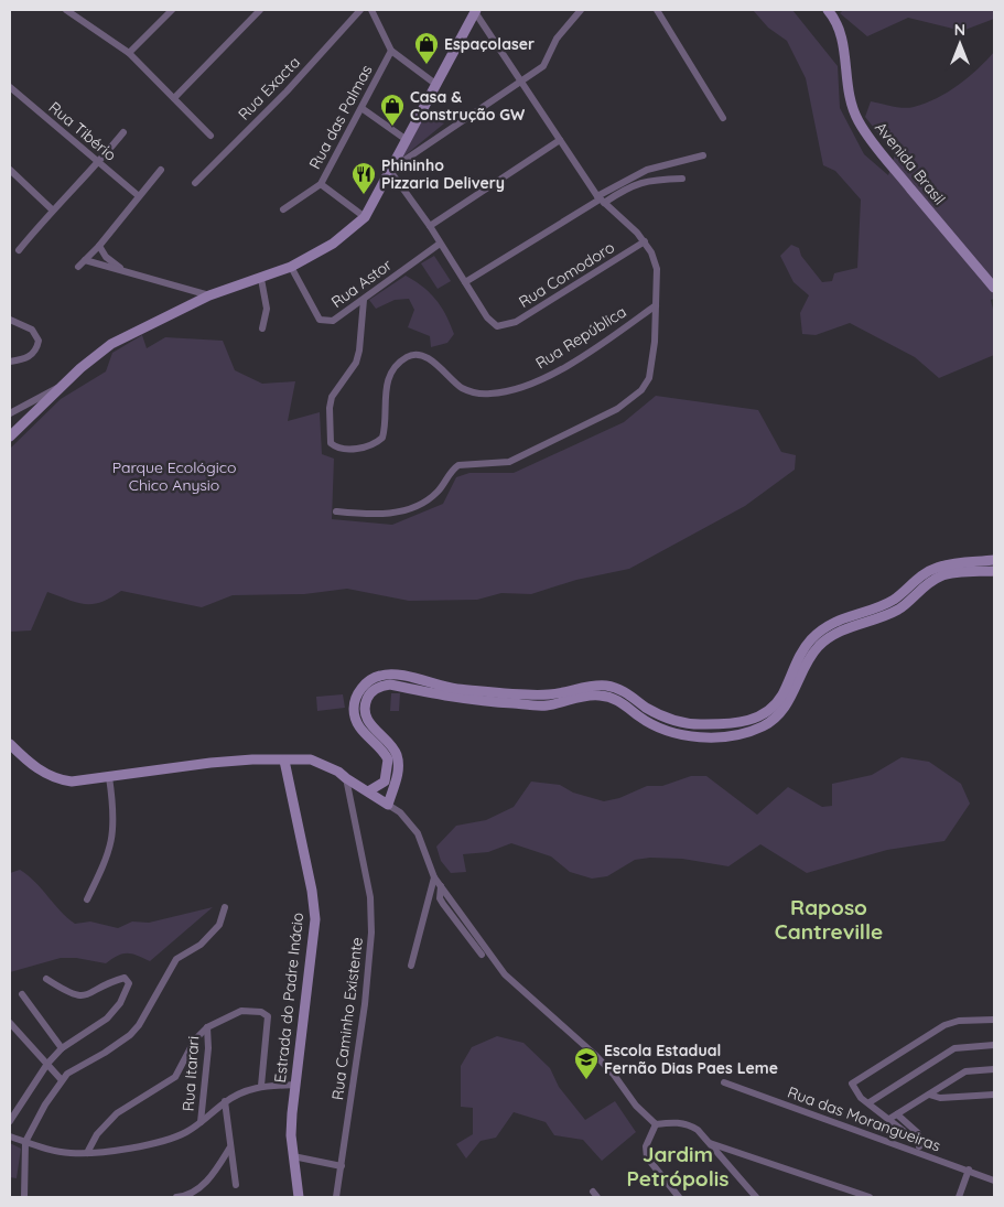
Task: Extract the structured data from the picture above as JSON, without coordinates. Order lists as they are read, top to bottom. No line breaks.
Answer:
{"streets":{"street":["Rua Exacta","Rua das Palmas","Rua Tibério","Avenida Brasil","Rua Comodoro","Rua Astor","Rua República","Estrada do Padre Inácio","Rua Caminho Existente","Rua Itarari","Rua das Morangueiras"]},"crossings":[["Rua Astor","Rua República"]],"districts":["Raposo Cantreville","Jardim Petrópolis"],"parks":["Parque Ecológico Chico Anysio"],"places":{"shop":["Espaçolaser","Casa & Construção GW"],"restaurant":["Phininho Pizzaria Delivery"],"school or university":["Escola Estadual Fernão Dias Paes Leme"]},"north":"top"}
